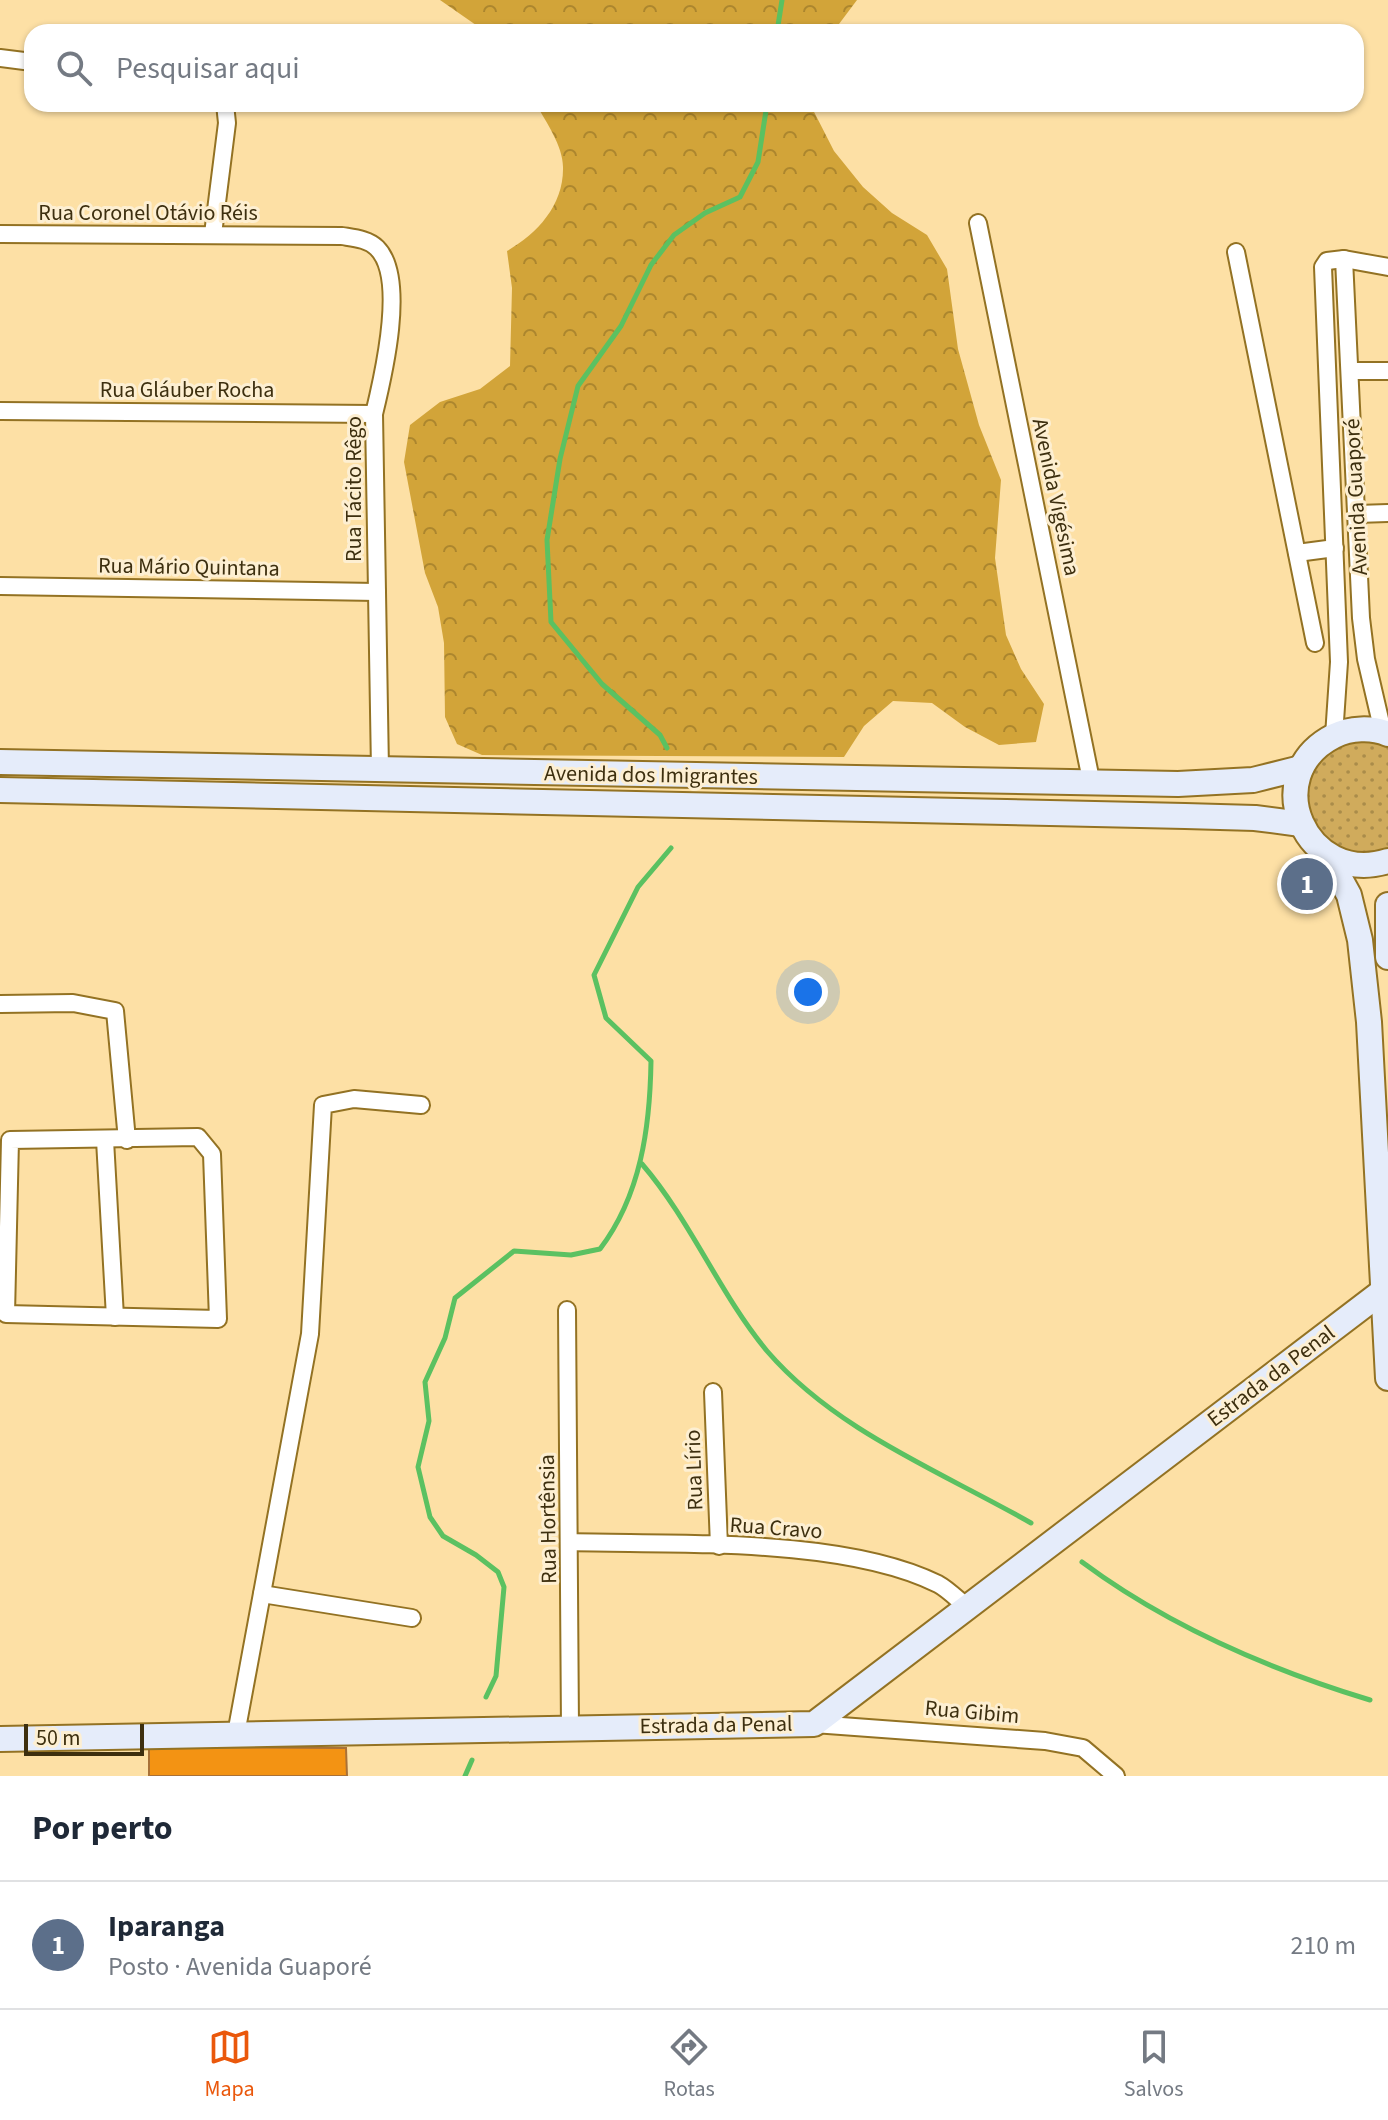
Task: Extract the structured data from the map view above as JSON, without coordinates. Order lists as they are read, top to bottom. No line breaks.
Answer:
{"streets":{"main road":["Avenida dos Imigrantes","Estrada da Penal"],"street":["Rua Coronel Otávio Réis","Rua Gláuber Rocha","Rua Tácito Rêgo","Avenida Vigésima","Avenida Guaporé","Rua Mário Quintana","Rua Lírio","Rua Hortênsia","Rua Cravo","Rua Gibim"]},"crossings":[["Rua Coronel Otávio Réis","Rua Tácito Rêgo"],["Rua Gláuber Rocha","Rua Tácito Rêgo"],["Rua Tácito Rêgo","Rua Mário Quintana"],["Rua Tácito Rêgo","Avenida dos Imigrantes"],["Avenida Vigésima","Avenida dos Imigrantes"],["Estrada da Penal","Rua Hortênsia"],["Estrada da Penal","Rua Cravo"],["Estrada da Penal","Rua Gibim"],["Rua Lírio","Rua Cravo"],["Rua Hortênsia","Rua Cravo"]],"scale_bar":"50 m","page":{"search":"Pesquisar aqui","pins":"1","scale":"50 m","heading":"Por perto","list":[{"mark":"1","name":"Iparanga","note":"Posto · Avenida Guaporé","value":"210 m"}],"nav":["Mapa","Rotas","Salvos"]}}
